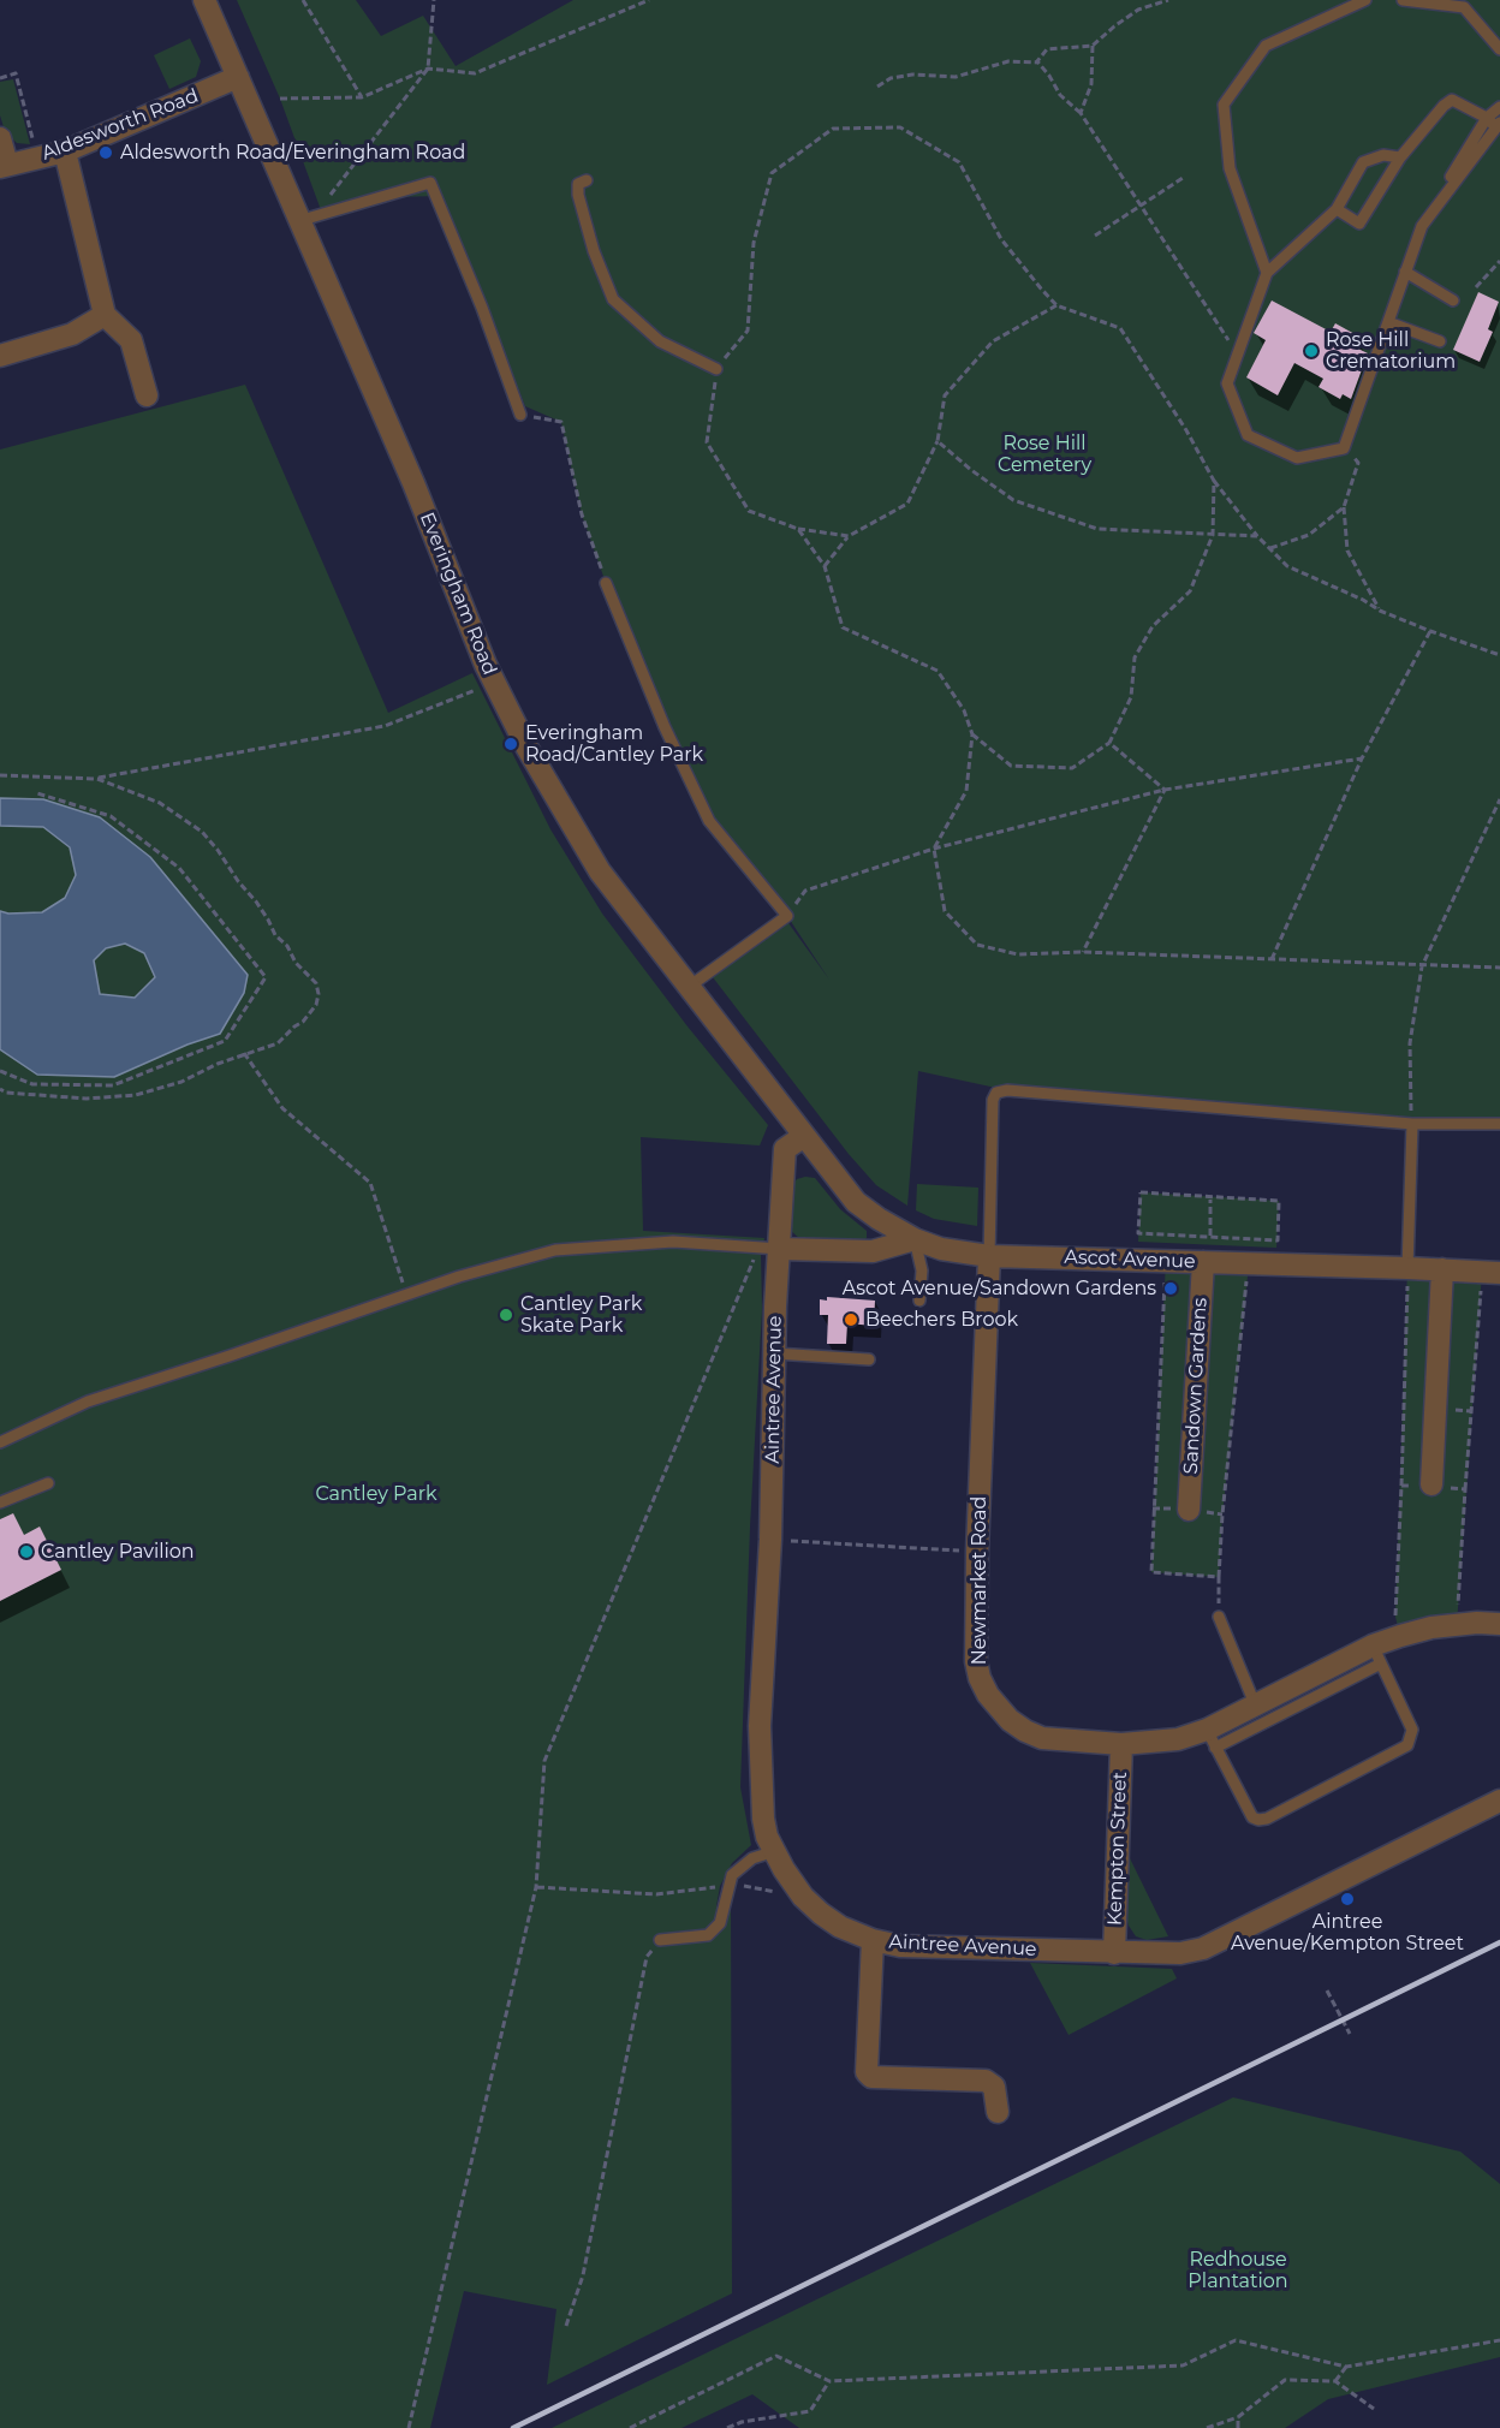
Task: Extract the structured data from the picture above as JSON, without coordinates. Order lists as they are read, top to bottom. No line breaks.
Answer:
{"streets":{"street":["Aldesworth Road","Everingham Road","Ascot Avenue","Sandown Gardens","Aintree Avenue","Newmarket Road","Kempton Street"]},"crossings":[["Aldesworth Road","Everingham Road"],["Everingham Road","Ascot Avenue"],["Everingham Road","Aintree Avenue"],["Ascot Avenue","Sandown Gardens"],["Ascot Avenue","Aintree Avenue"],["Ascot Avenue","Newmarket Road"],["Aintree Avenue","Kempton Street"],["Newmarket Road","Kempton Street"]],"parks":["Rose Hill Cemetery","Cantley Park","Redhouse Plantation"],"places":["Aldesworth Road/Everingham Road","Rose Hill Crematorium","Everingham Road/Cantley Park","Ascot Avenue/Sandown Gardens","Cantley Park Skate Park","Beechers Brook","Cantley Pavilion","Aintree Avenue/Kempton Street"]}
